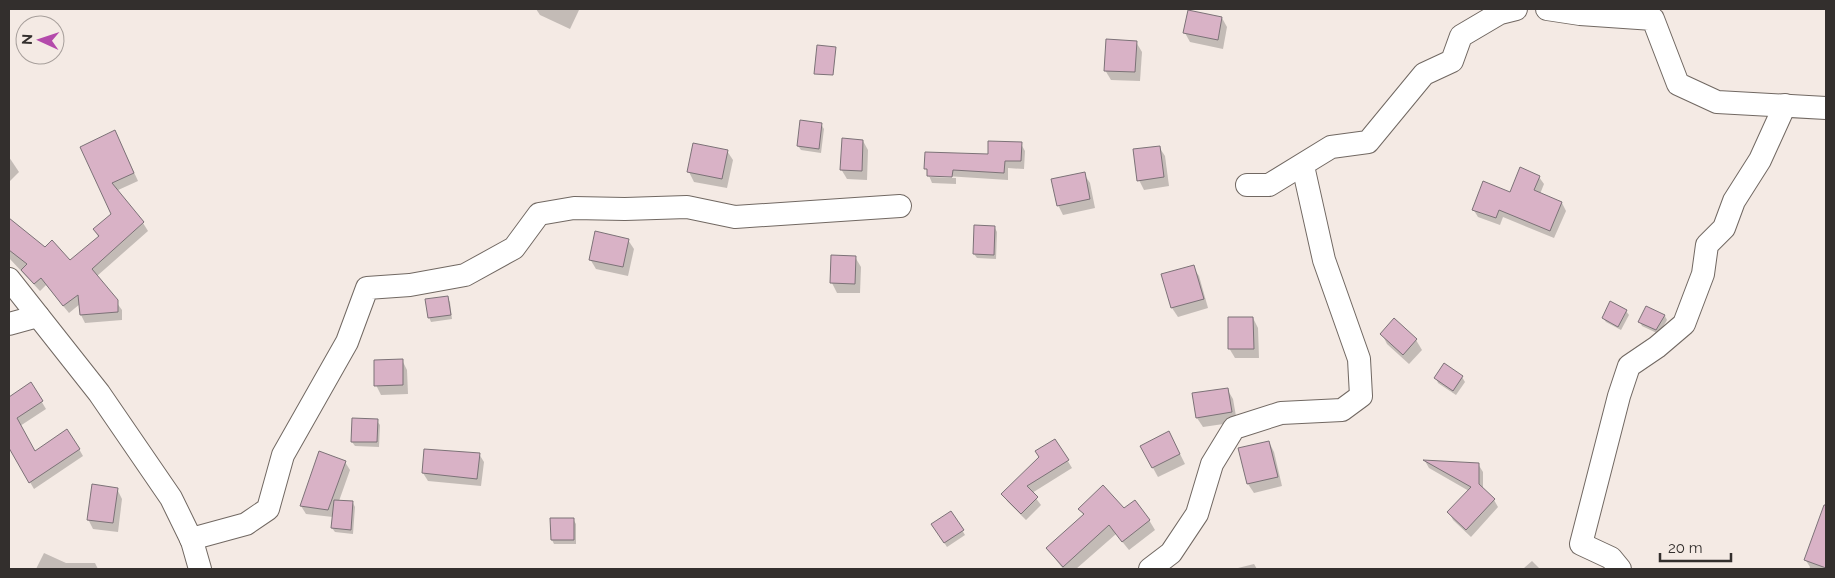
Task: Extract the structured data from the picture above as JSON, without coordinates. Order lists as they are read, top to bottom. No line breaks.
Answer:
{"scale_bar":"20 m","north":"left"}
